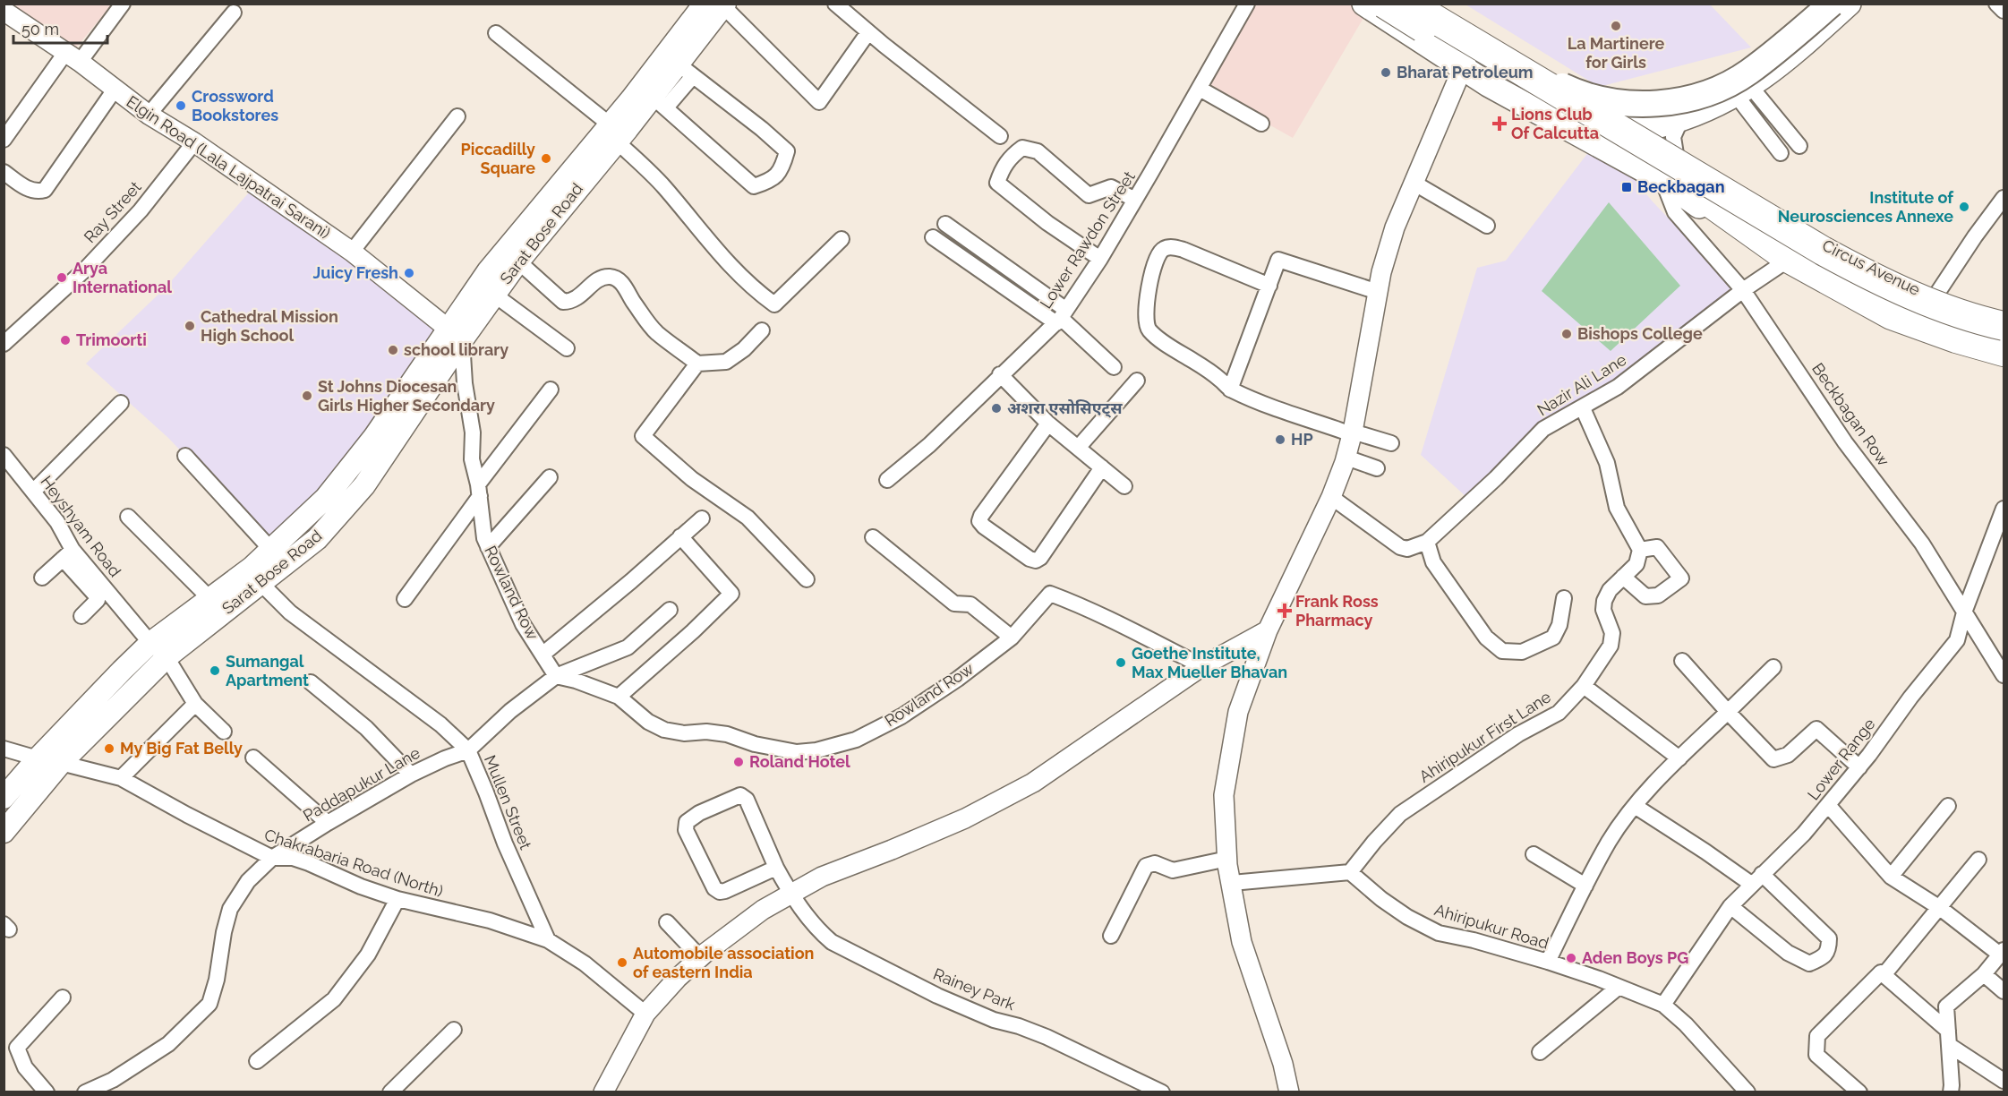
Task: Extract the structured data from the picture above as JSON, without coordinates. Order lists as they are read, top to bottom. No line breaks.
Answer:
{"streets":{"main road":["Sarat Bose Road","Circus Avenue"],"street":["Elgin Road (Lala Lajpatrai Sarani)","Ray Street","Lower Rawdon Street","Nazir Ali Lane","Beckbagan Row","Heyshyam Road","Rowland Row","Ahiripukur First Lane","Lower Range","Paddapukur Lane","Mullen Street","Chakrabaria Road (North)","Ahiripukur Road","Rainey Park"]},"crossings":[["Elgin Road (Lala Lajpatrai Sarani)","Ray Street"],["Elgin Road (Lala Lajpatrai Sarani)","Sarat Bose Road"],["Elgin Road (Lala Lajpatrai Sarani)","Rowland Row"],["Sarat Bose Road","Heyshyam Road"],["Sarat Bose Road","Rowland Row"],["Sarat Bose Road","Mullen Street"],["Sarat Bose Road","Chakrabaria Road (North)"],["Nazir Ali Lane","Beckbagan Row"],["Beckbagan Row","Lower Range"],["Ahiripukur First Lane","Ahiripukur Road"],["Lower Range","Ahiripukur Road"],["Paddapukur Lane","Mullen Street"],["Paddapukur Lane","Chakrabaria Road (North)"],["Mullen Street","Chakrabaria Road (North)"]],"places":{"other":["La Martinere for Girls","Bharat Petroleum","Crossword Bookstores","Piccadilly Square","Institute of Neurosciences Annexe","Juicy Fresh","Arya International","Cathedral Mission High School","Bishops College","Trimoorti","school library","St Johns Diocesan Girls Higher Secondary","अशरा एसोसिएट्स","HP","Goethe Institute, Max Mueller Bhavan","Sumangal Apartment","My Big Fat Belly","Roland Hotel","Aden Boys PG","Automobile association of eastern India"],"health":["Lions Club Of Calcutta","Frank Ross Pharmacy"],"transit":["Beckbagan"]},"scale_bar":"50 m"}
